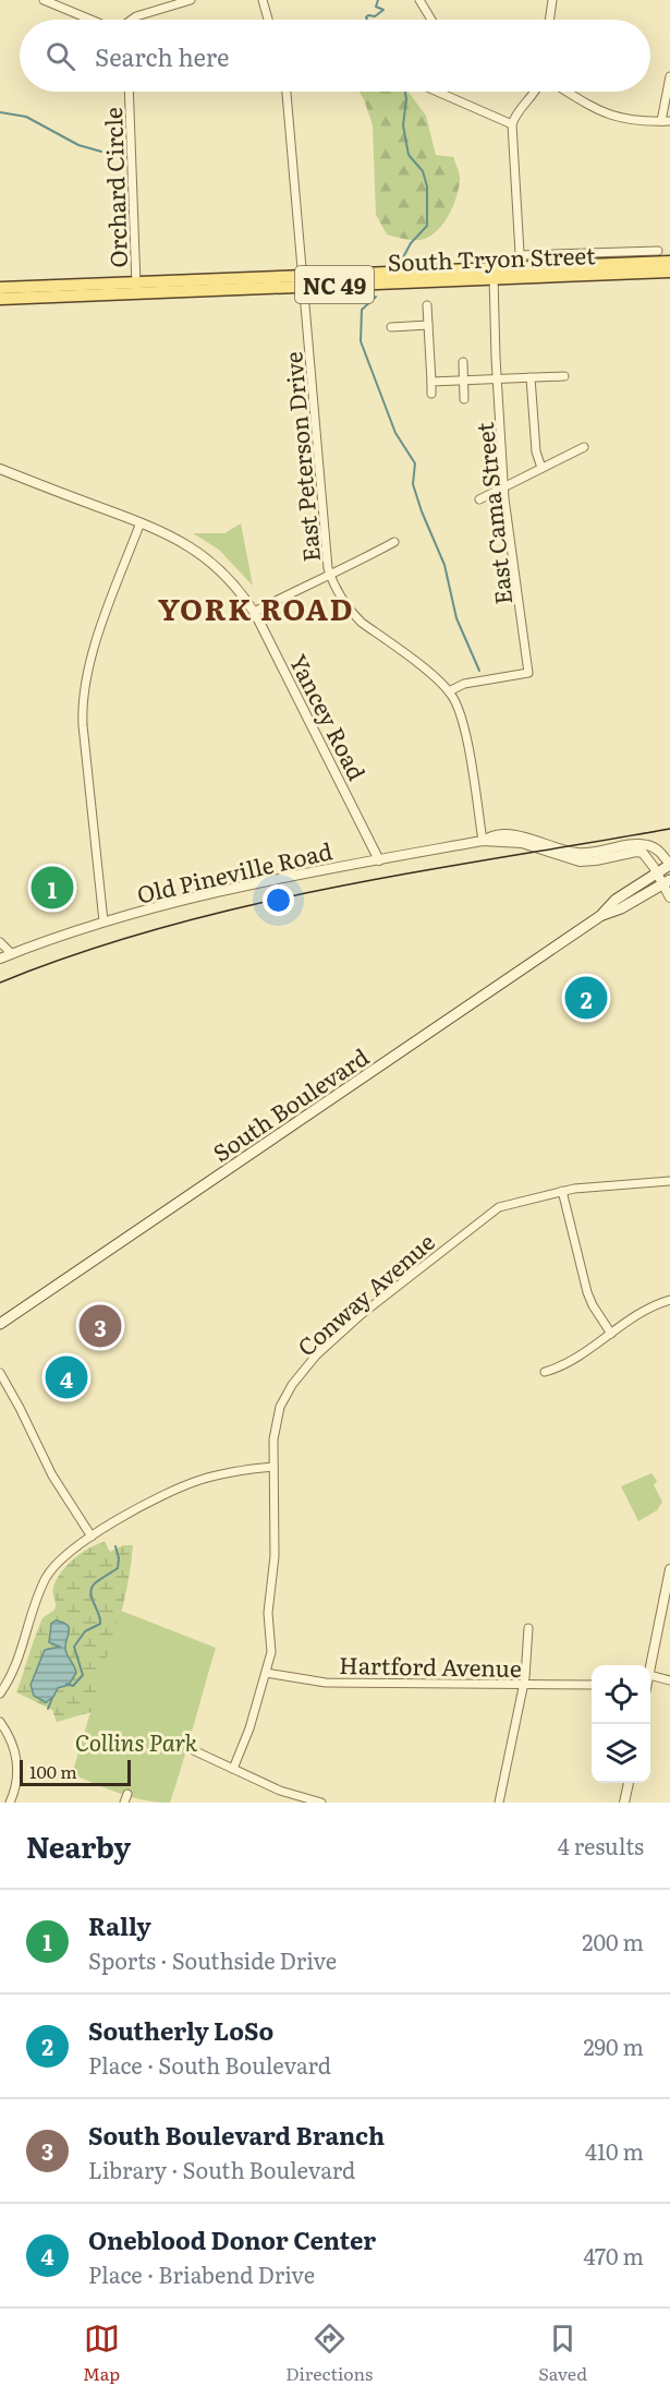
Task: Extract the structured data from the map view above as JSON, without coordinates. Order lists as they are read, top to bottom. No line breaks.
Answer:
{"streets":{"main road":["South Tryon Street","NC 49","South Boulevard"],"street":["Orchard Circle","East Peterson Drive","East Cama Street","Yancey Road","Old Pineville Road","Conway Avenue","Hartford Avenue"]},"crossings":[["Orchard Circle","South Tryon Street"],["South Tryon Street","East Peterson Drive"],["South Tryon Street","East Cama Street"],["East Peterson Drive","East Cama Street"],["East Peterson Drive","Old Pineville Road"],["Yancey Road","Old Pineville Road"],["Old Pineville Road","South Boulevard"],["Conway Avenue","Hartford Avenue"]],"districts":["YORK ROAD"],"parks":["Collins Park"],"scale_bar":"100 m","page":{"search":"Search here","pins":["1","2","3","4"],"scale":"100 m","heading":["Nearby","4 results"],"list":[{"mark":"1","name":"Rally","note":"Sports · Southside Drive","value":"200 m"},{"mark":"2","name":"Southerly LoSo","note":"Place · South Boulevard","value":"290 m"},{"mark":"3","name":"South Boulevard Branch","note":"Library · South Boulevard","value":"410 m"},{"mark":"4","name":"Oneblood Donor Center","note":"Place · Briabend Drive","value":"470 m"}],"nav":["Map","Directions","Saved"]}}
